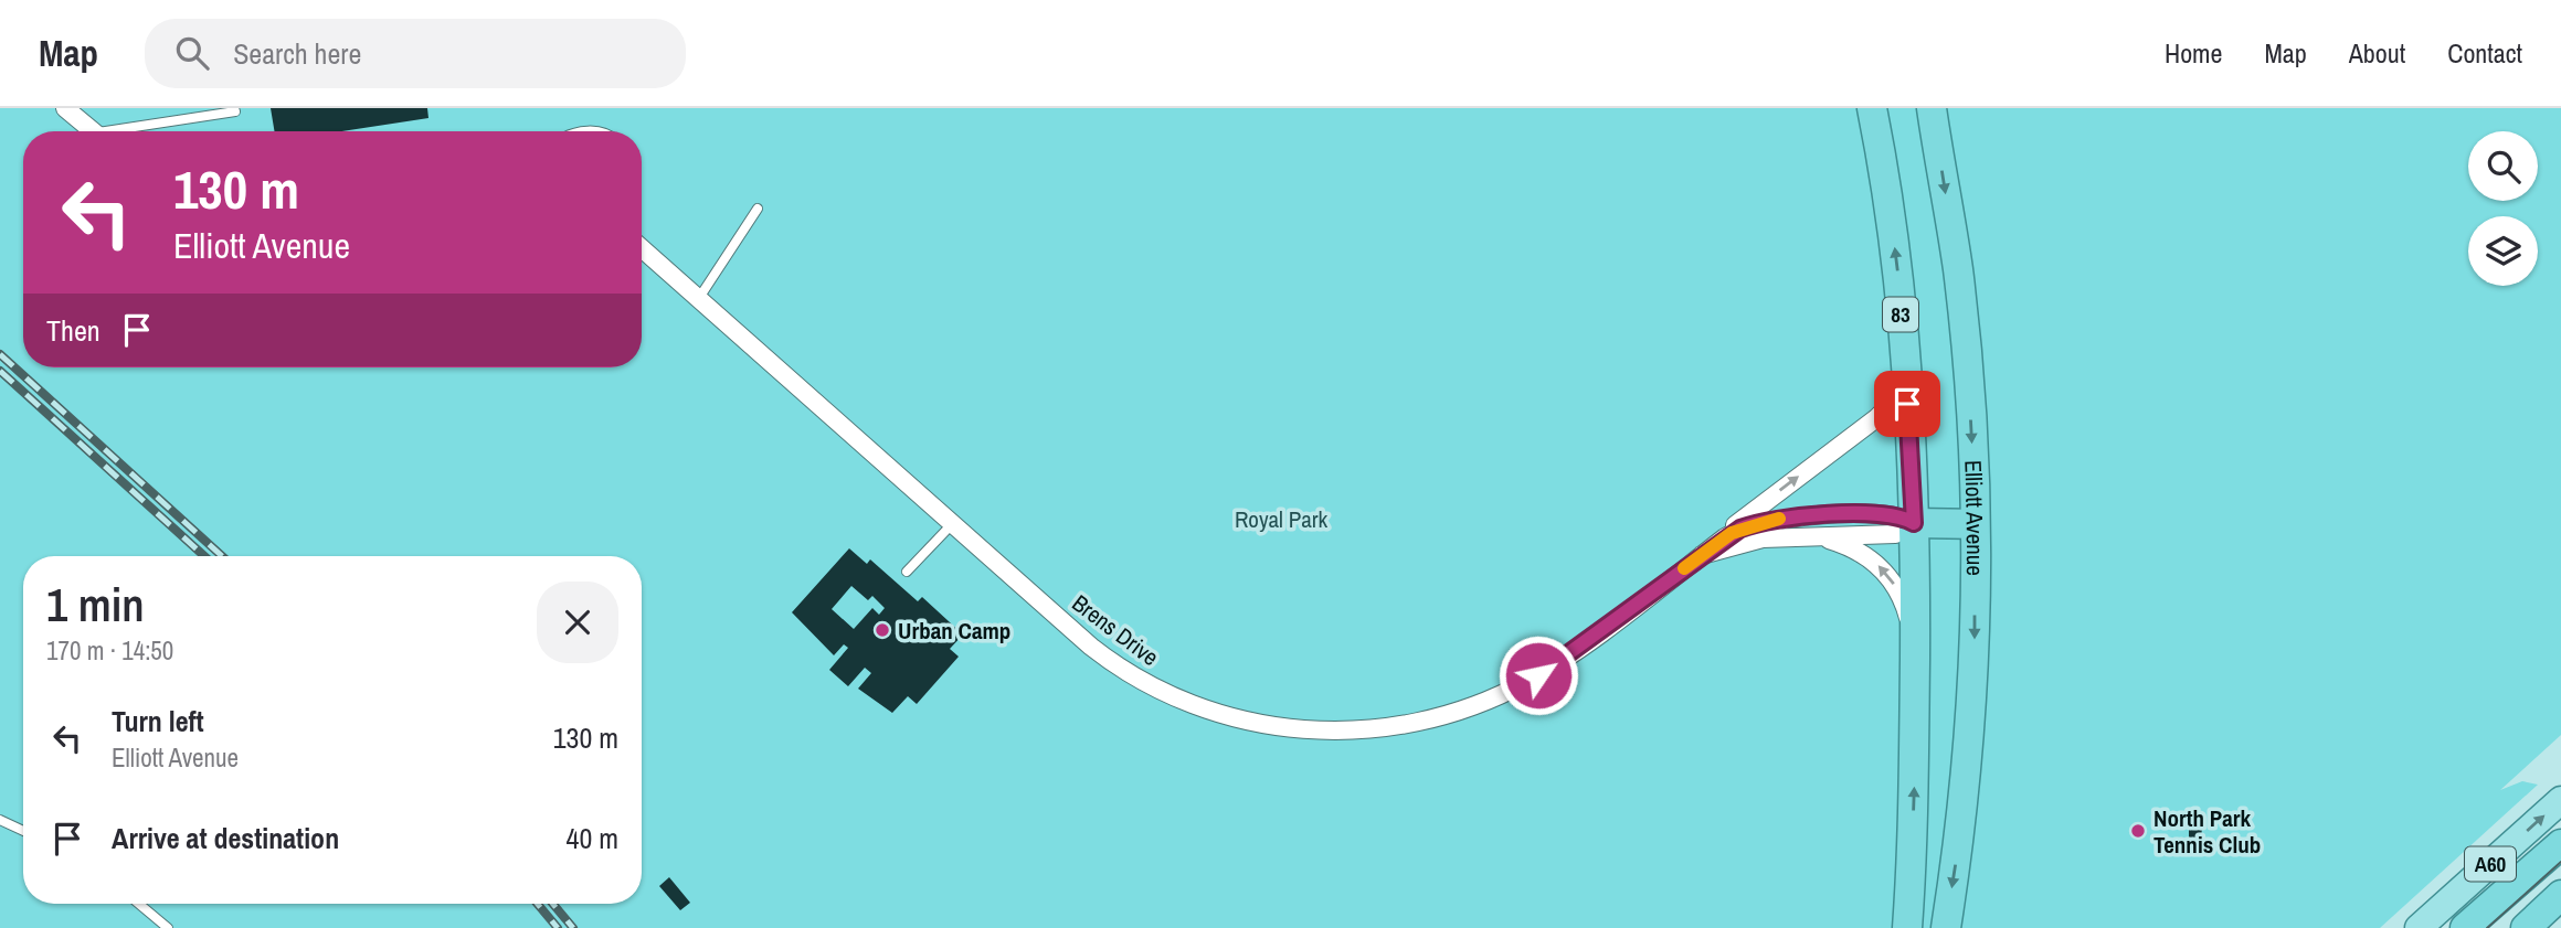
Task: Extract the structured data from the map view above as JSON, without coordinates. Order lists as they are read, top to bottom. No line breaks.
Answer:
{"streets":{"highway":["83","Elliott Avenue","A60"],"street":["Brens Drive"]},"crossings":[["83","Brens Drive"]],"parks":["Royal Park"],"places":["Urban Camp","North Park Tennis Club"],"page":{"header":"Map","search":"Search here","nav":["Home","Map","About","Contact"],"turn":["130 m","Elliott Avenue"],"then":"Then","heading":["1 min","170 m · 14:50"],"list":[{"name":"Turn left","note":"Elliott Avenue","value":"130 m"},{"name":"Arrive at destination","value":"40 m"}]}}
